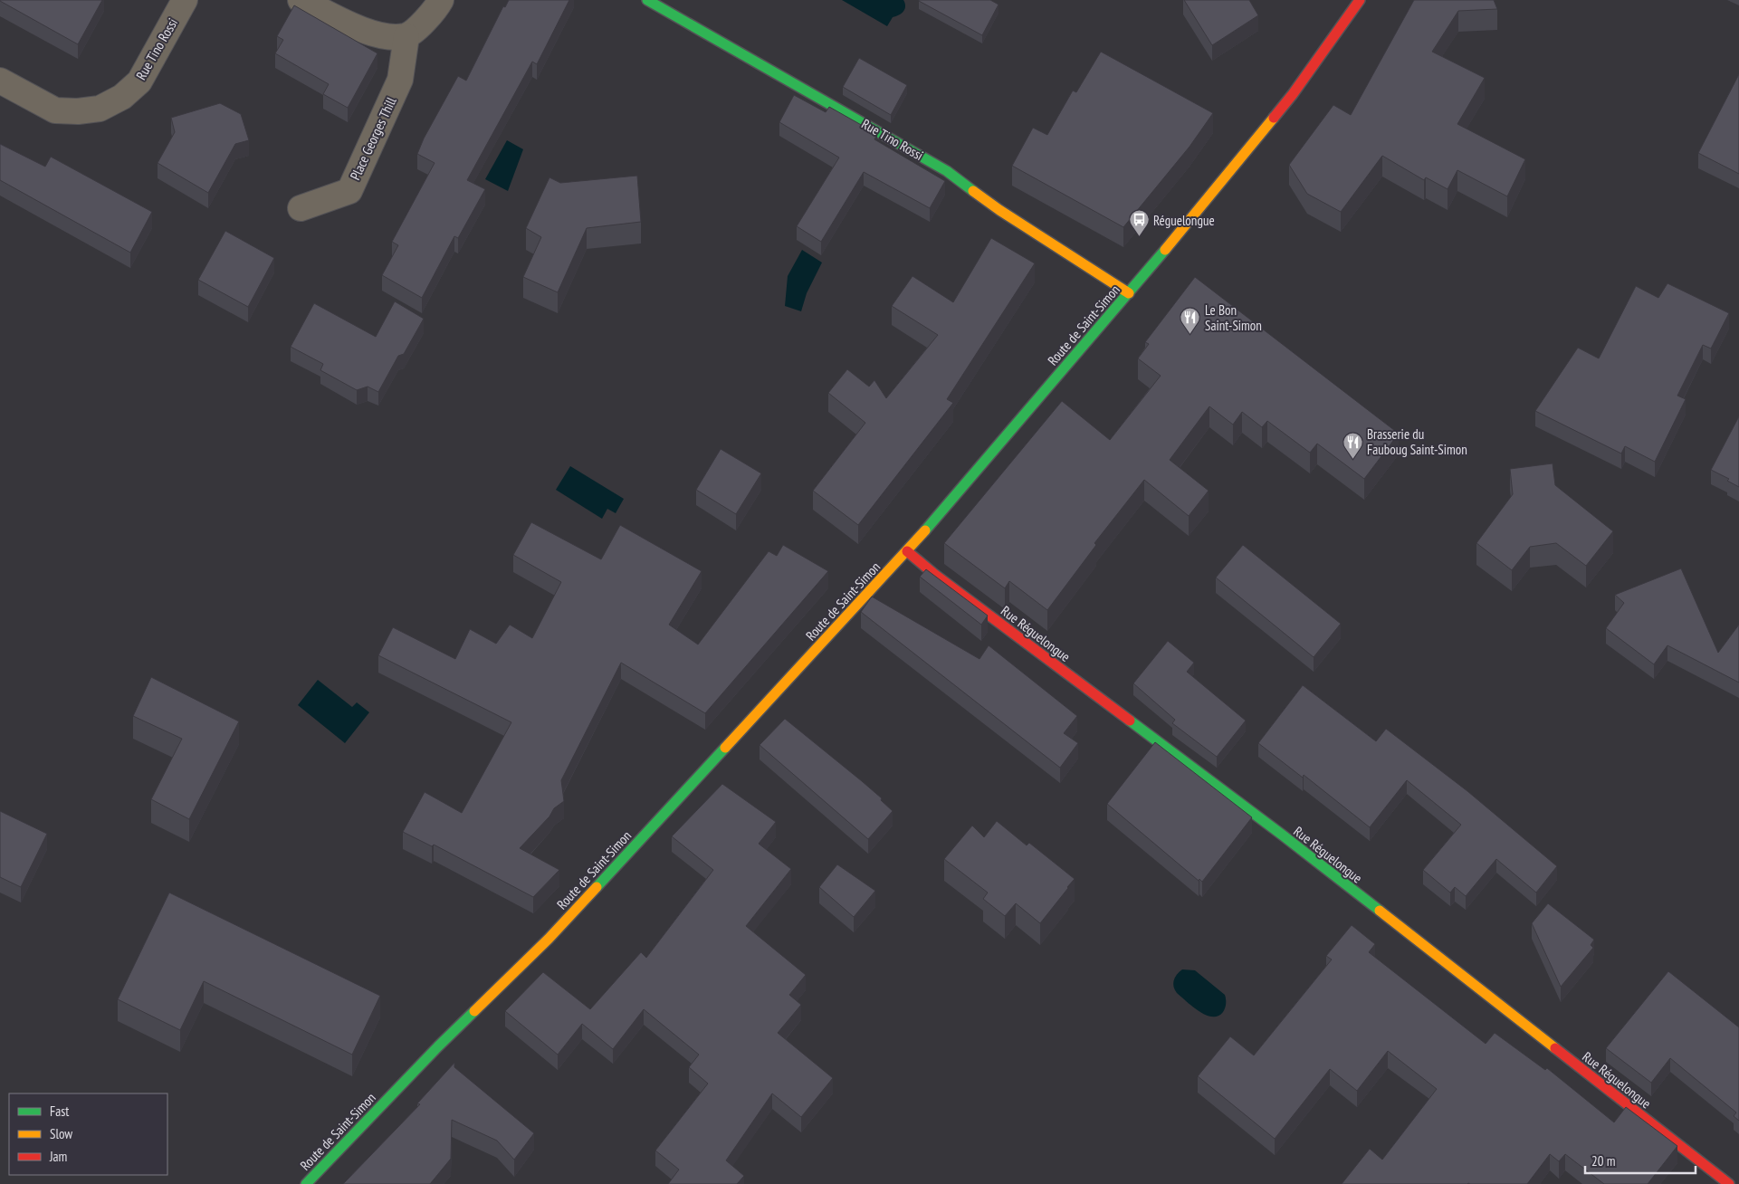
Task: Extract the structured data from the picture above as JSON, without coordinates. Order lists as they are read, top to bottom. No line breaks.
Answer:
{"streets":{"street":["Rue Tino Rossi","Place Georges Thill","Route de Saint-Simon","Rue Réguelongue"]},"crossings":[["Rue Tino Rossi","Route de Saint-Simon"],["Route de Saint-Simon","Rue Réguelongue"]],"places":{"bus stop":["Réguelongue"],"restaurant":["Le Bon Saint-Simon","Brasserie du Fauboug Saint-Simon"]},"legend":["Fast","Slow","Jam"],"scale_bar":"20 m"}
